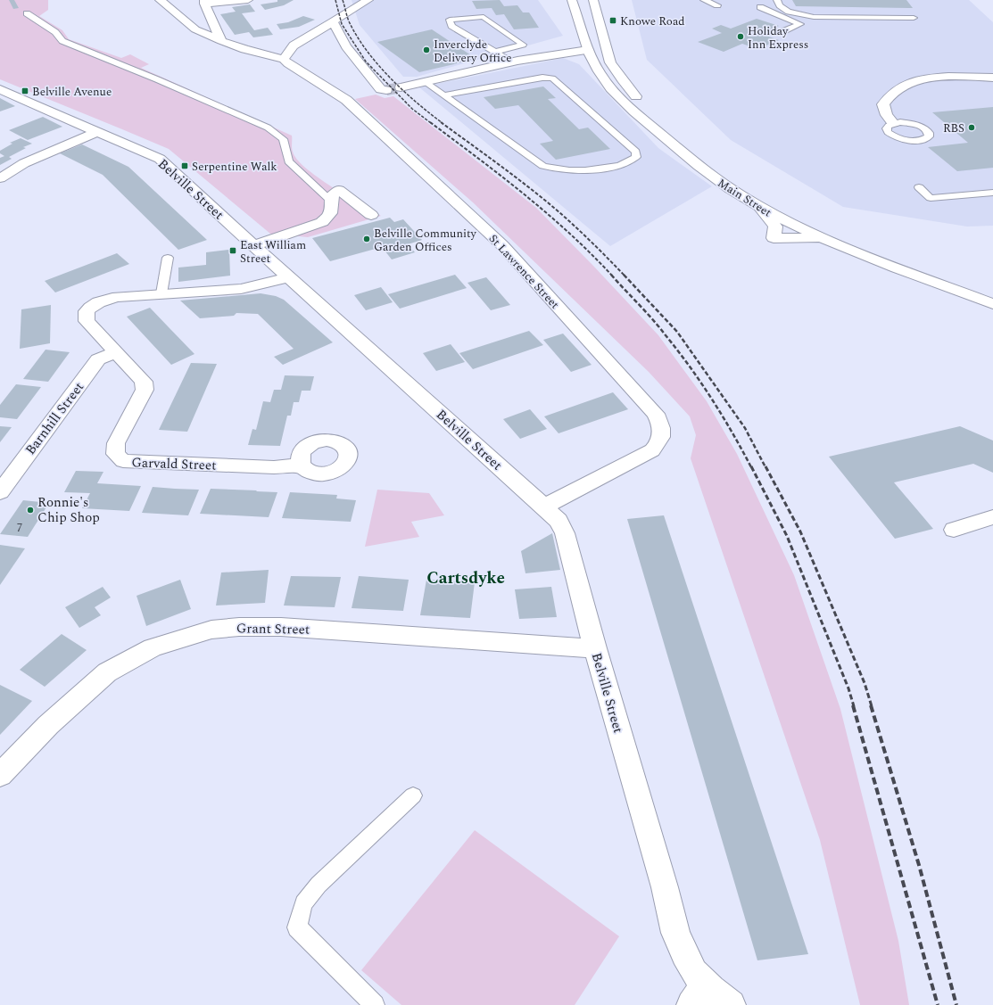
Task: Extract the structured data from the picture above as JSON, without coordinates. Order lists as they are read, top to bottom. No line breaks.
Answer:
{"streets":{"main road":["Belville Street","Main Street","St Lawrence Street","Barnhill Street","Garvald Street","Grant Street"]},"crossings":[["Belville Street","St Lawrence Street"],["Belville Street","Grant Street"],["Barnhill Street","Garvald Street"]],"districts":["Cartsdyke"],"places":{"transit":["Knowe Road","Belville Avenue","Serpentine Walk","East William Street"],"other":["Holiday Inn Express","Inverclyde Delivery Office","RBS","Belville Community Garden Offices","Ronnie's Chip Shop"]},"house_numbers":["7"]}
